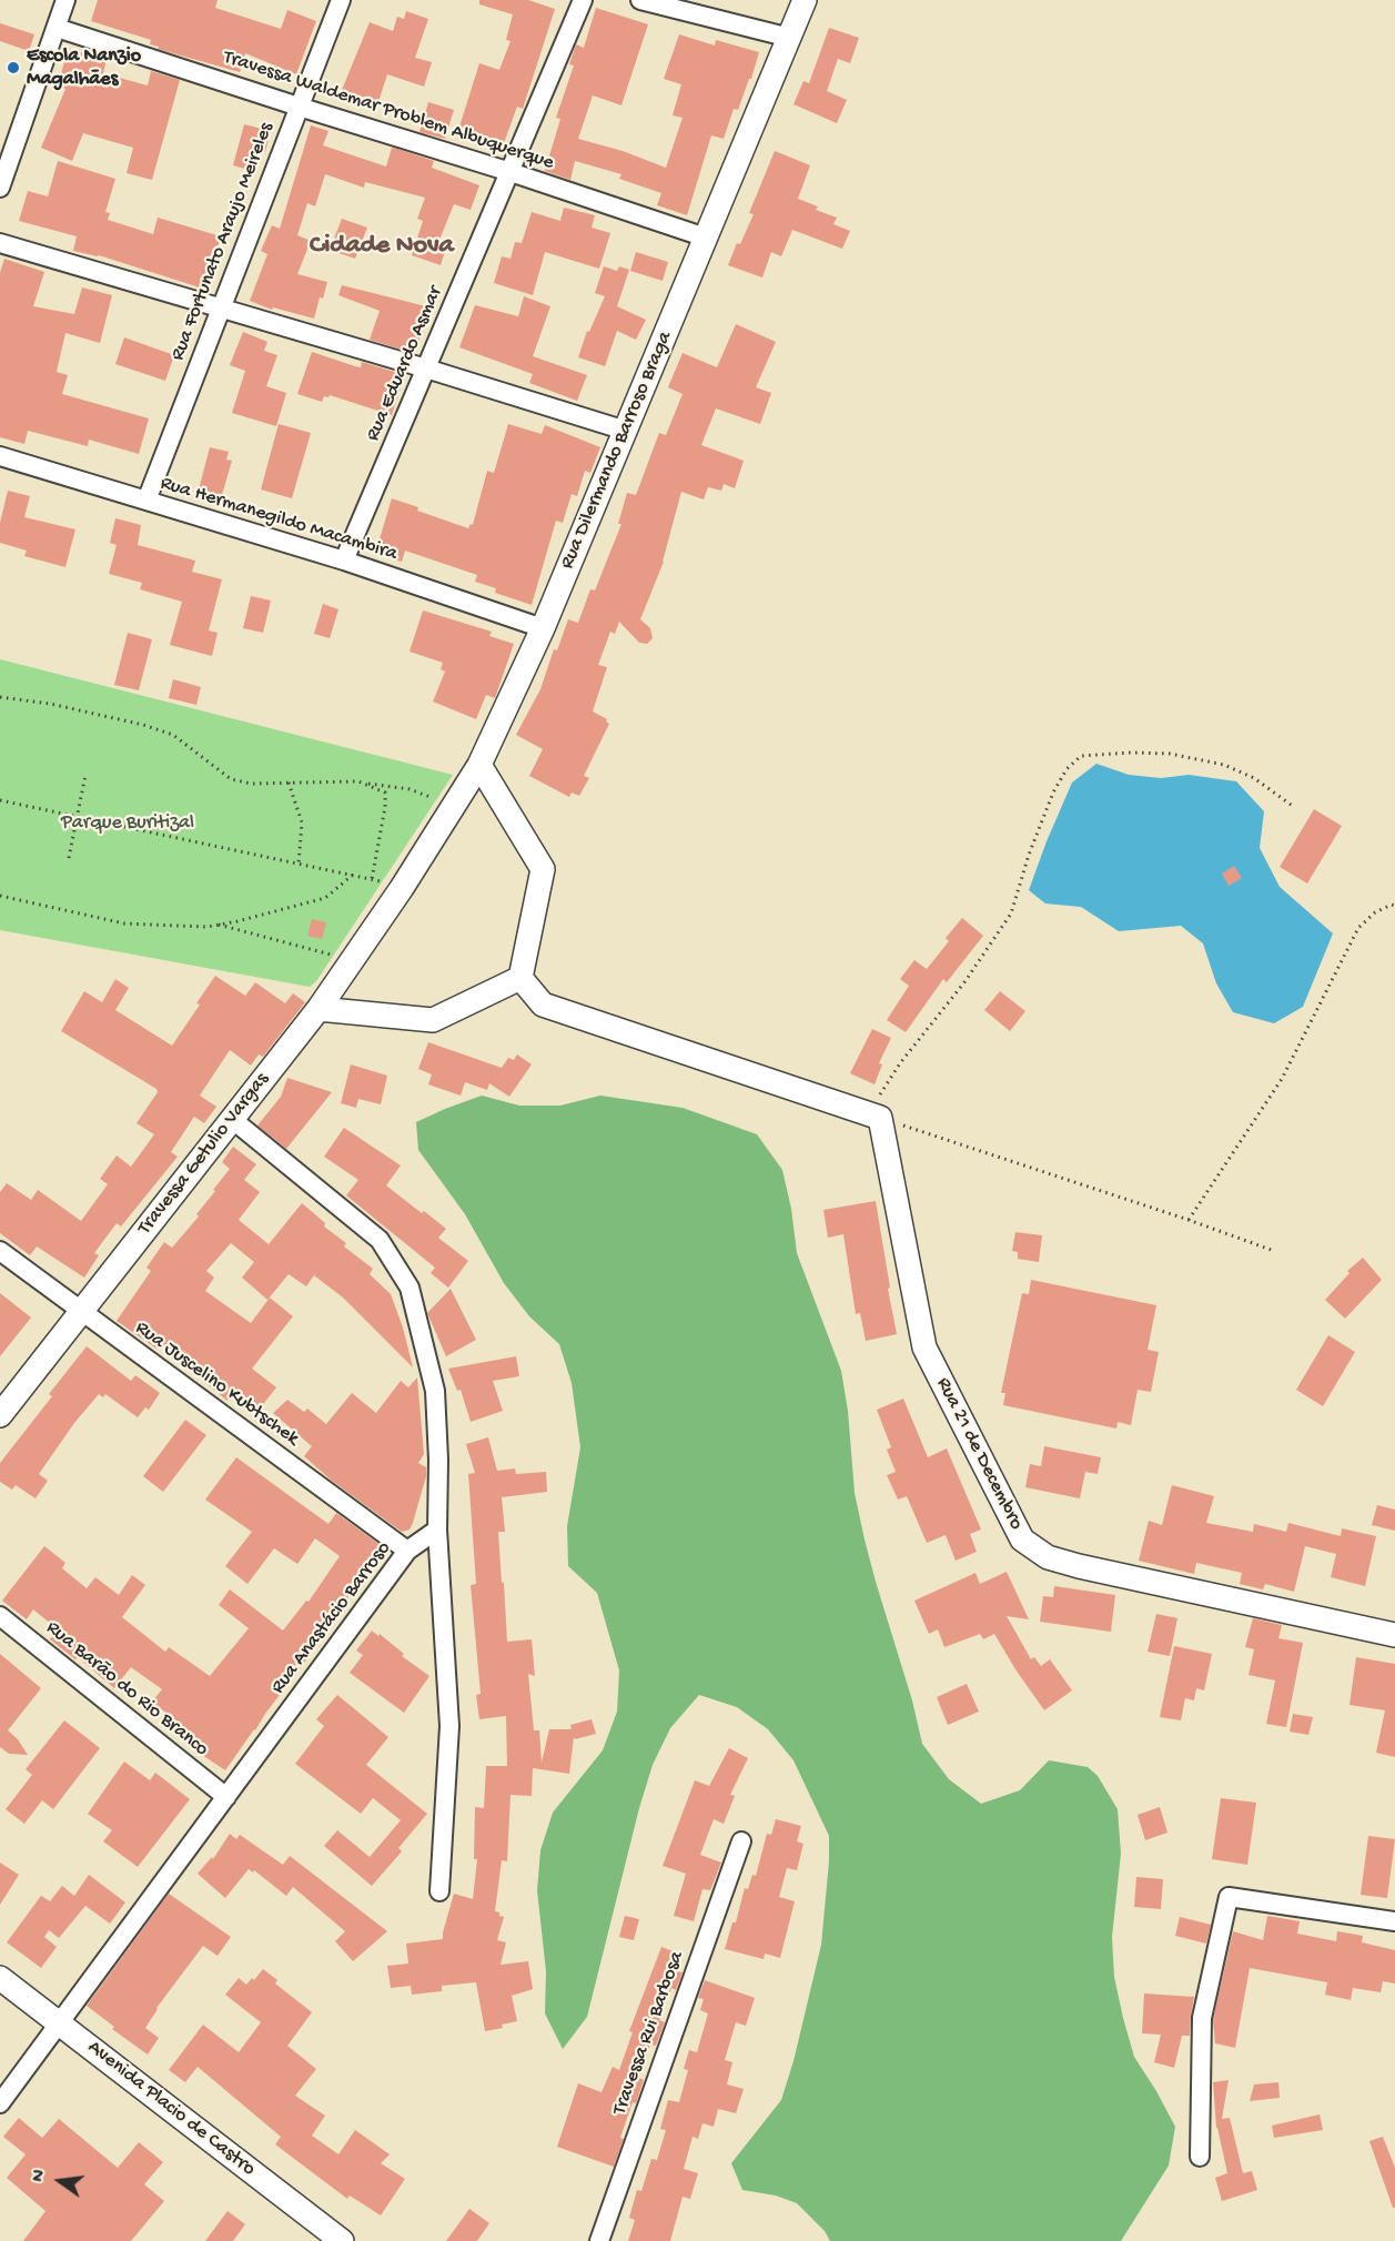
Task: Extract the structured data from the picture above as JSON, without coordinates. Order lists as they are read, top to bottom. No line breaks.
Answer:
{"streets":{"street":["Travessa Waldemar Problem Albuquerque","Rua Fortunato Araujo Meireles","Rua Eduardo Asmar","Rua Dilermando Barroso Braga","Rua Hermanegildo Macambira","Travessa Getulio Vargas","Rua Juscelino Kubtschek","Rua 21 de Decembro","Rua Anastácio Barroso","Rua Barão do Rio Branco","Travessa Rui Barbosa","Avenida Placio de Castro"]},"crossings":[["Travessa Waldemar Problem Albuquerque","Rua Fortunato Araujo Meireles"],["Travessa Waldemar Problem Albuquerque","Rua Eduardo Asmar"],["Travessa Waldemar Problem Albuquerque","Rua Dilermando Barroso Braga"],["Rua Fortunato Araujo Meireles","Rua Hermanegildo Macambira"],["Rua Eduardo Asmar","Rua Hermanegildo Macambira"],["Rua Dilermando Barroso Braga","Rua Hermanegildo Macambira"],["Rua Dilermando Barroso Braga","Travessa Getulio Vargas"],["Travessa Getulio Vargas","Rua Juscelino Kubtschek"],["Rua Juscelino Kubtschek","Rua Anastácio Barroso"],["Rua Anastácio Barroso","Rua Barão do Rio Branco"],["Rua Anastácio Barroso","Avenida Placio de Castro"]],"districts":["Cidade Nova"],"parks":["Parque Buritizal"],"places":["Escola Nanzio Magalhães"],"north":"left"}
